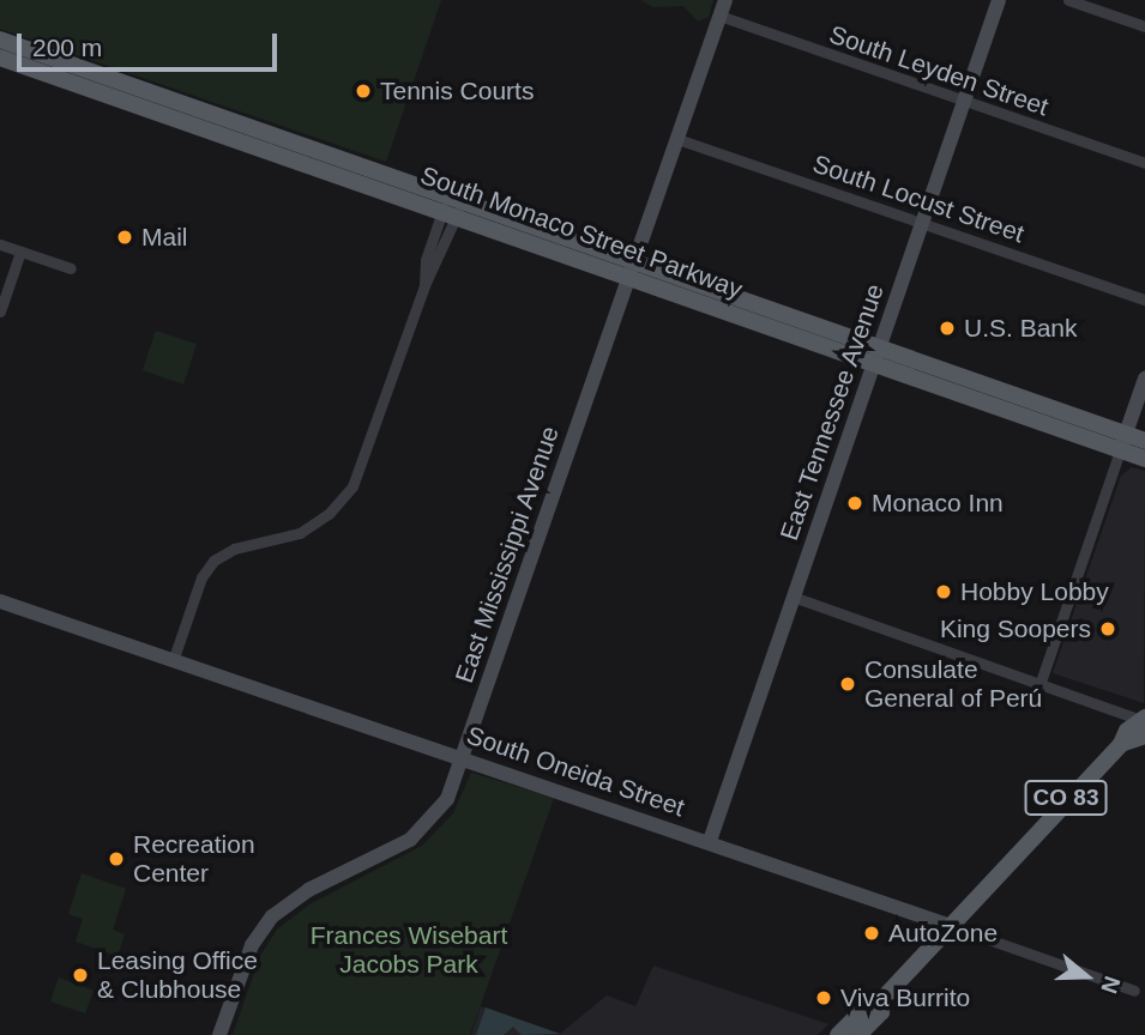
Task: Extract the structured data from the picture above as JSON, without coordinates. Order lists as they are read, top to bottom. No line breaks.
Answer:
{"streets":{"main road":["South Monaco Street Parkway","CO 83"],"street":["South Leyden Street","South Locust Street","East Tennessee Avenue","East Mississippi Avenue","South Oneida Street"]},"crossings":[["South Leyden Street","East Tennessee Avenue"],["South Leyden Street","East Mississippi Avenue"],["South Locust Street","East Tennessee Avenue"],["South Locust Street","East Mississippi Avenue"],["South Monaco Street Parkway","East Tennessee Avenue"],["South Monaco Street Parkway","East Mississippi Avenue"],["East Tennessee Avenue","South Oneida Street"],["East Mississippi Avenue","South Oneida Street"],["South Oneida Street","CO 83"]],"parks":["Frances Wisebart Jacobs Park"],"places":["Tennis Courts","Mail","U.S. Bank","Monaco Inn","Hobby Lobby","King Soopers","Consulate General of Perú","Recreation Center","AutoZone","Leasing Office & Clubhouse","Viva Burrito"],"scale_bar":"200 m","north":"right"}
